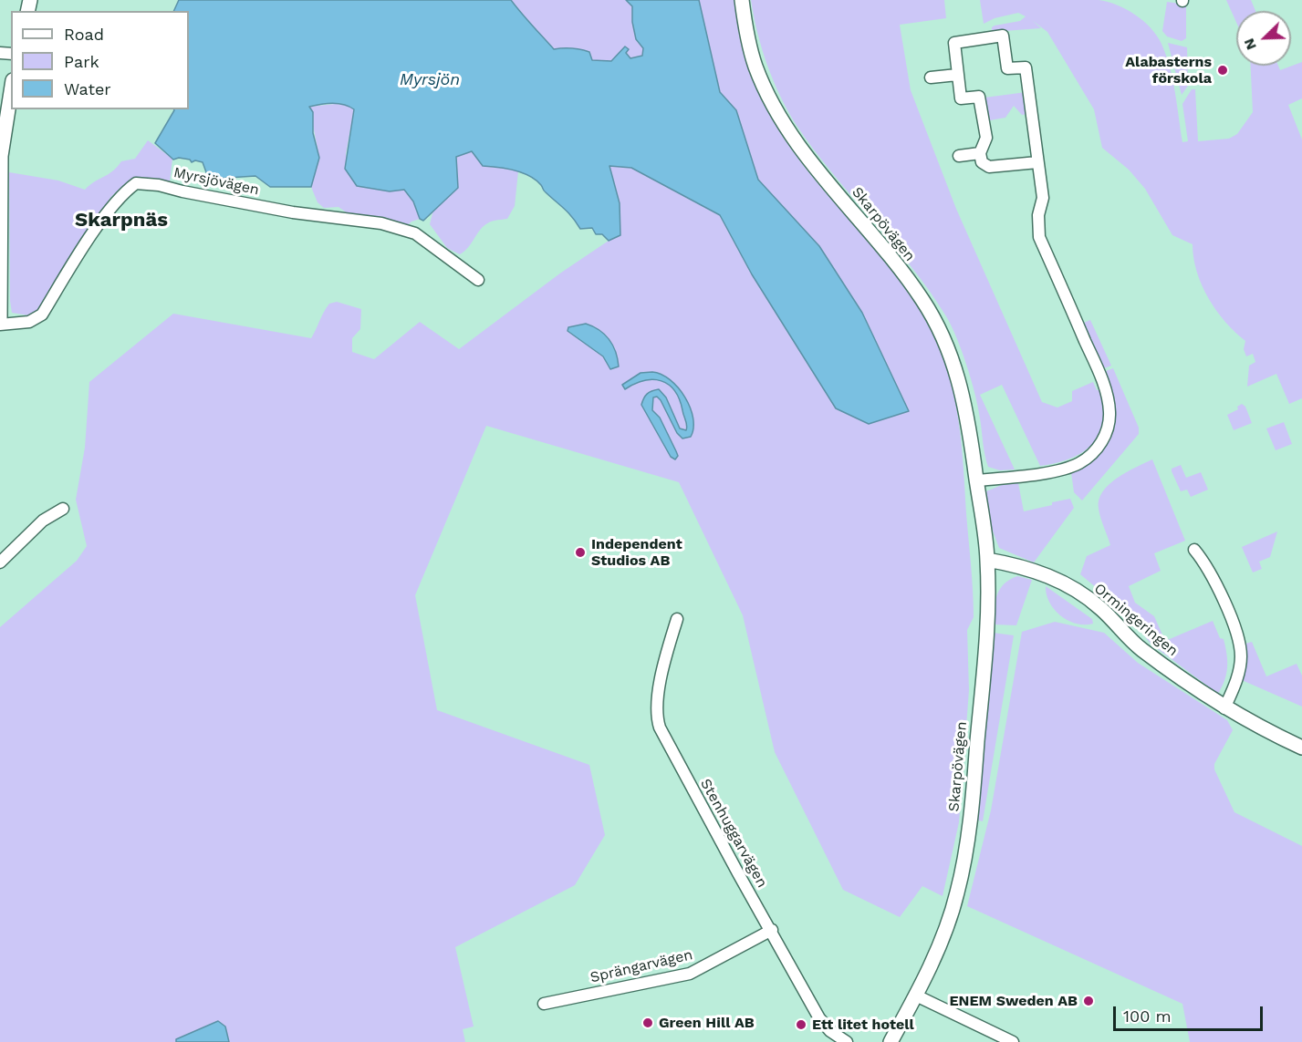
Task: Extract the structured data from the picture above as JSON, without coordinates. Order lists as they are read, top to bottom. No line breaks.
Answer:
{"streets":{"street":["Myrsjövägen","Skarpövägen","Ormingeringen","Stenhuggarvägen","Sprängarvägen"]},"crossings":[["Skarpövägen","Ormingeringen"],["Stenhuggarvägen","Sprängarvägen"]],"districts":["Skarpnäs"],"water":["Myrsjön"],"places":["Alabasterns förskola","Independent Studios AB","ENEM Sweden AB","Green Hill AB","Ett litet hotell"],"legend":["Road","Park","Water"],"scale_bar":"100 m","north":"bottom left"}
